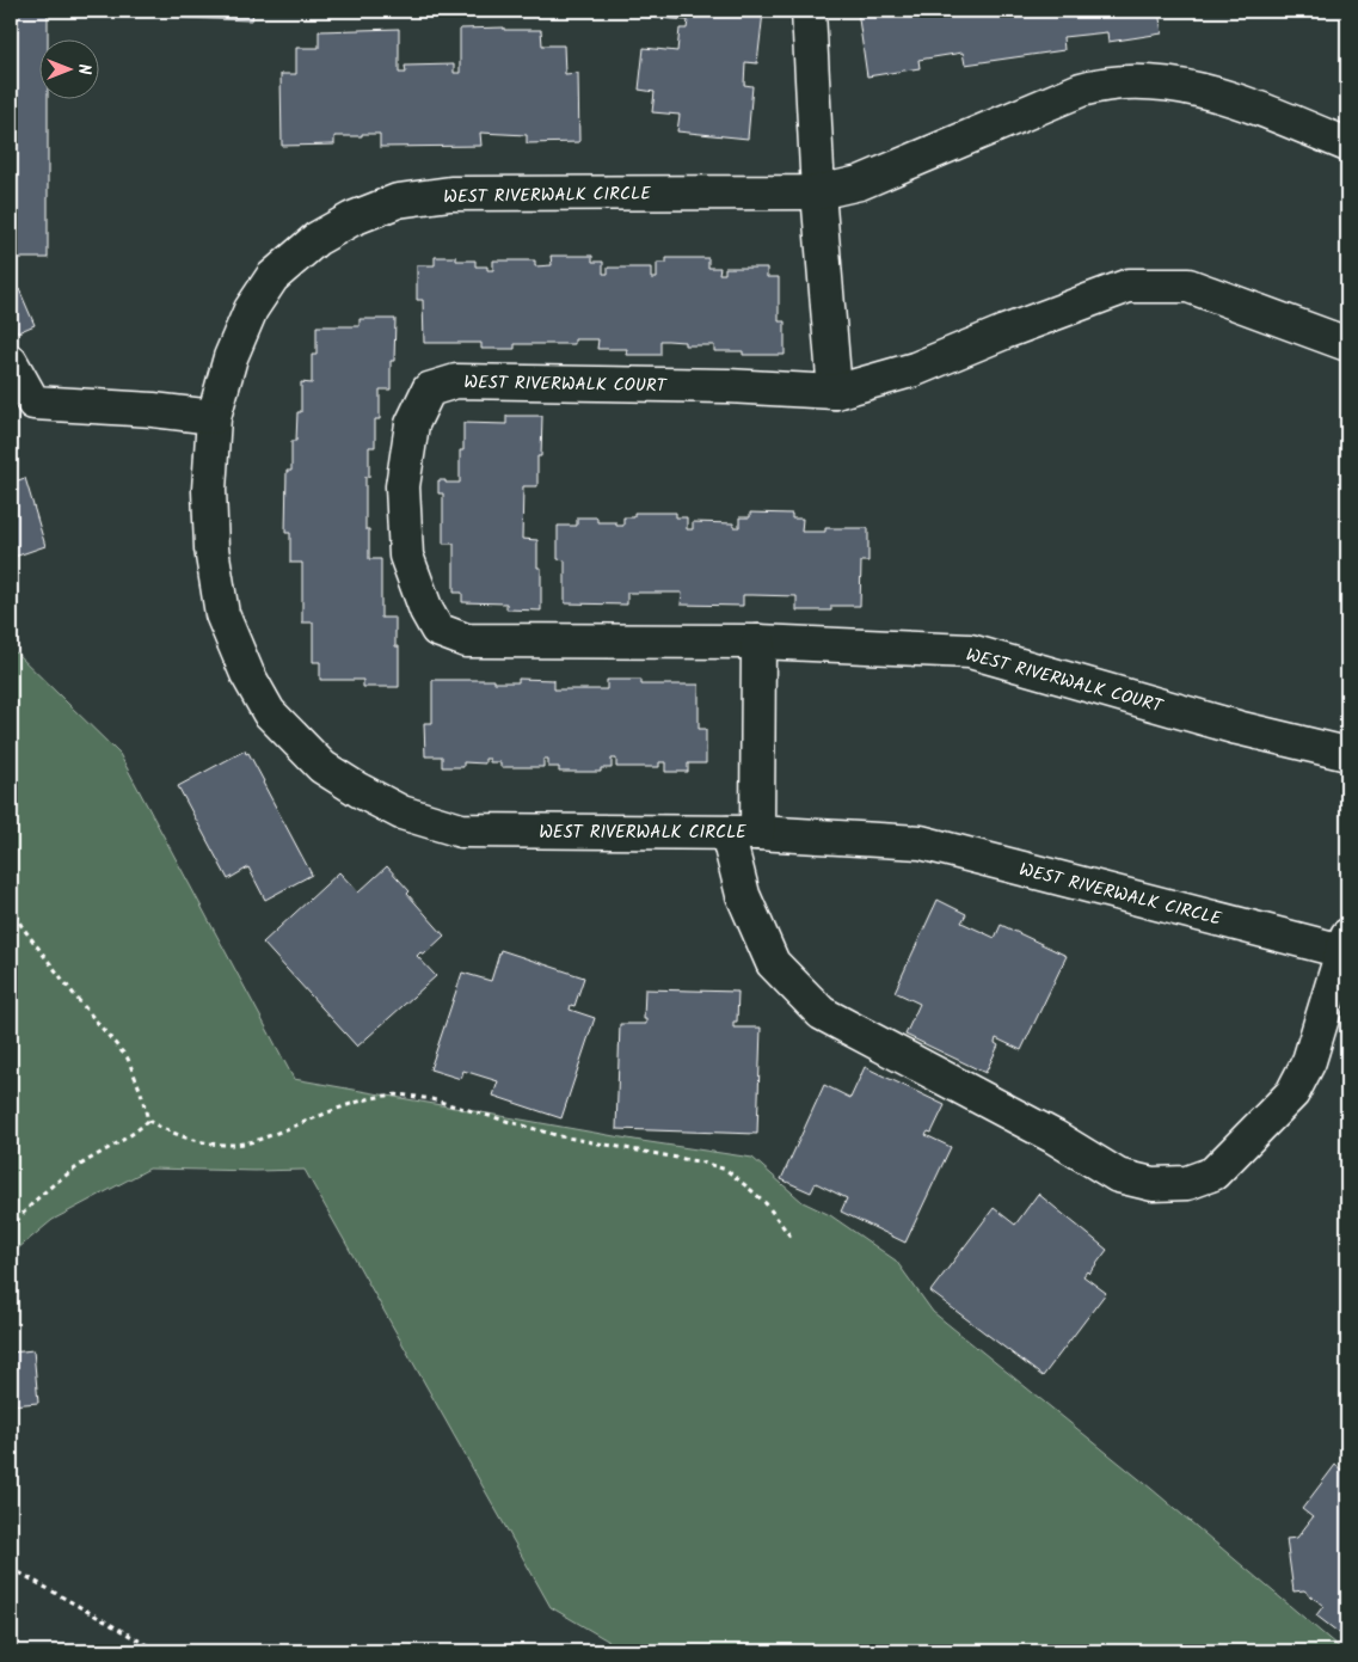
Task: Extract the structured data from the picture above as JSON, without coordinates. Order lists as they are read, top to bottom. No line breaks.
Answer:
{"streets":{"street":["WEST RIVERWALK CIRCLE","WEST RIVERWALK COURT"]},"north":"right"}
